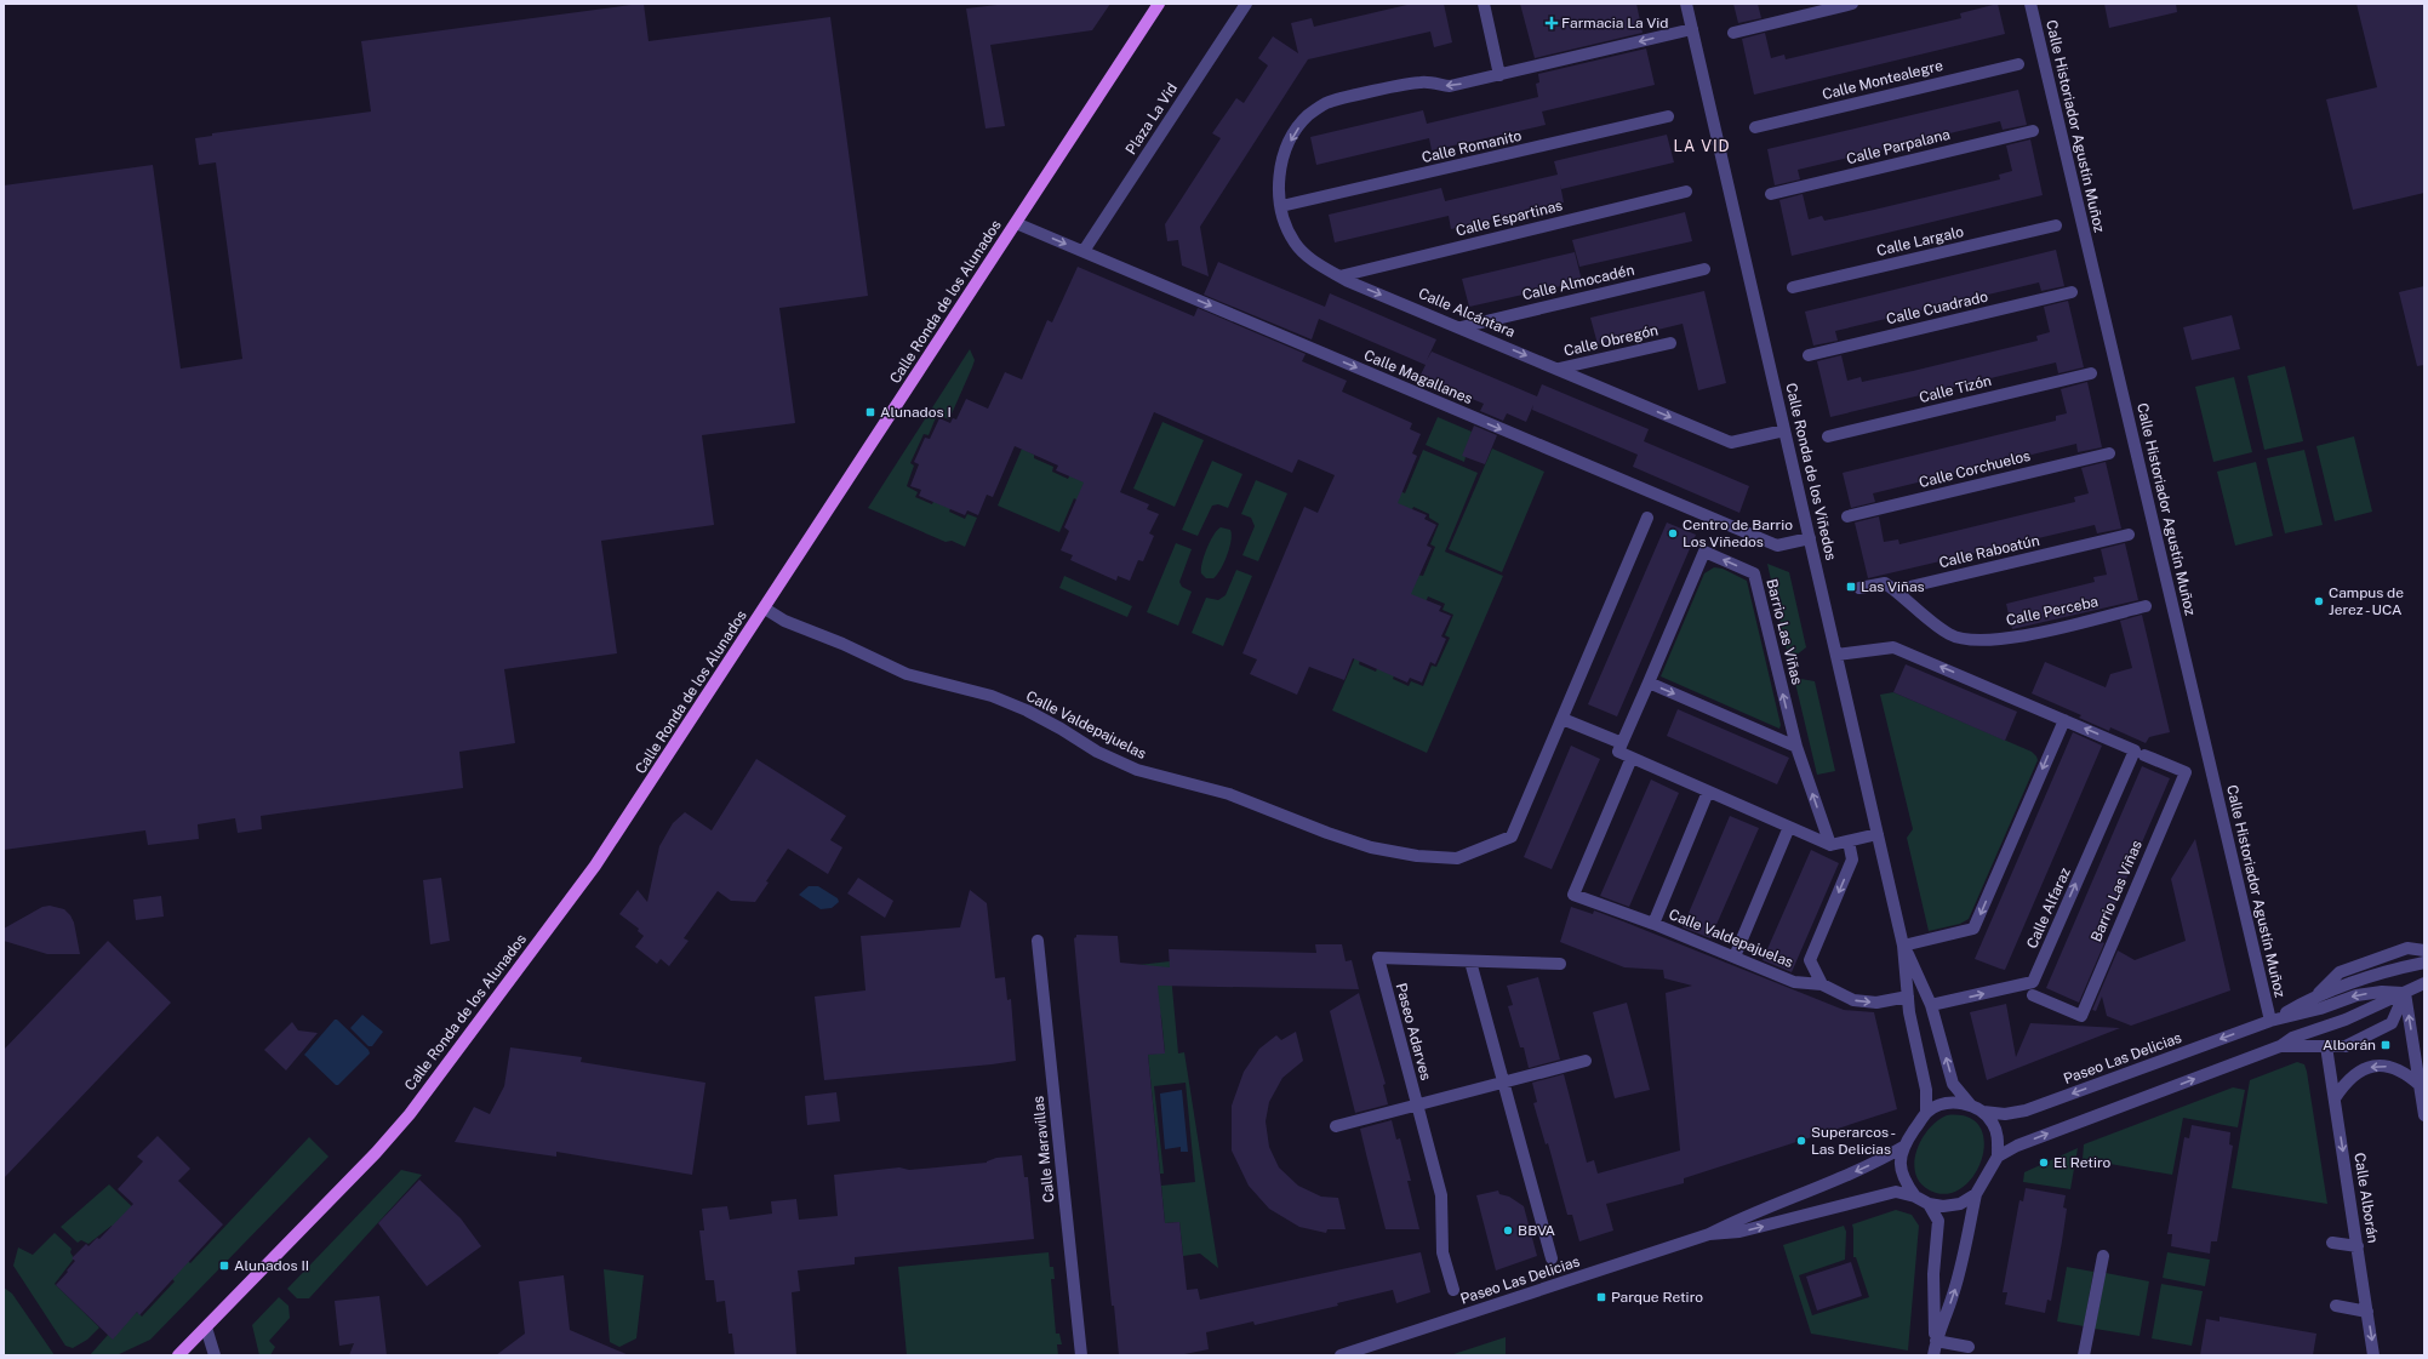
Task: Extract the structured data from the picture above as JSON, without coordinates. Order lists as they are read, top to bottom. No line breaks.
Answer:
{"streets":{"main road":["Calle Ronda de los Alunados"],"street":["Calle Montealegre","Plaza La Vid","Calle Historiador Agustín Muñoz","Calle Romanito","Calle Parpalana","Calle Espartinas","Calle Largalo","Calle Almocadén","Calle Cuadrado","Calle Alcántara","Calle Obregón","Calle Magallanes","Calle Tizón","Calle Corchuelos","Calle Ronda de los Viñedos","Calle Raboatún","Calle Perceba","Barrio Las Viñas","Calle Valdepajuelas","Calle Alfaraz","Paseo Adarves","Paseo Las Delicias","Calle Maravillas","Calle Alborán"]},"crossings":[["Plaza La Vid","Calle Magallanes"],["Calle Historiador Agustín Muñoz","Paseo Las Delicias"],["Calle Romanito","Calle Alcántara"],["Calle Espartinas","Calle Alcántara"],["Calle Almocadén","Calle Alcántara"],["Calle Ronda de los Alunados","Calle Magallanes"],["Calle Ronda de los Alunados","Calle Valdepajuelas"],["Calle Alcántara","Calle Obregón"],["Calle Alcántara","Calle Ronda de los Viñedos"],["Calle Magallanes","Calle Ronda de los Viñedos"],["Calle Ronda de los Viñedos","Barrio Las Viñas"],["Calle Ronda de los Viñedos","Calle Valdepajuelas"],["Calle Ronda de los Viñedos","Calle Alfaraz"],["Calle Ronda de los Viñedos","Paseo Las Delicias"],["Calle Raboatún","Calle Perceba"],["Barrio Las Viñas","Calle Alfaraz"],["Paseo Las Delicias","Calle Alborán"]],"one_way":["Calle Magallanes","Calle Alborán"],"districts":["LA VID"],"places":{"health":["Farmacia La Vid"],"transit":["Alunados I","Las Viñas","Alborán","Alunados II","Parque Retiro"],"other":["Centro de Barrio Los Viñedos","Campus de Jerez - UCA","Superarcos - Las Delicias","El Retiro","BBVA"]}}
